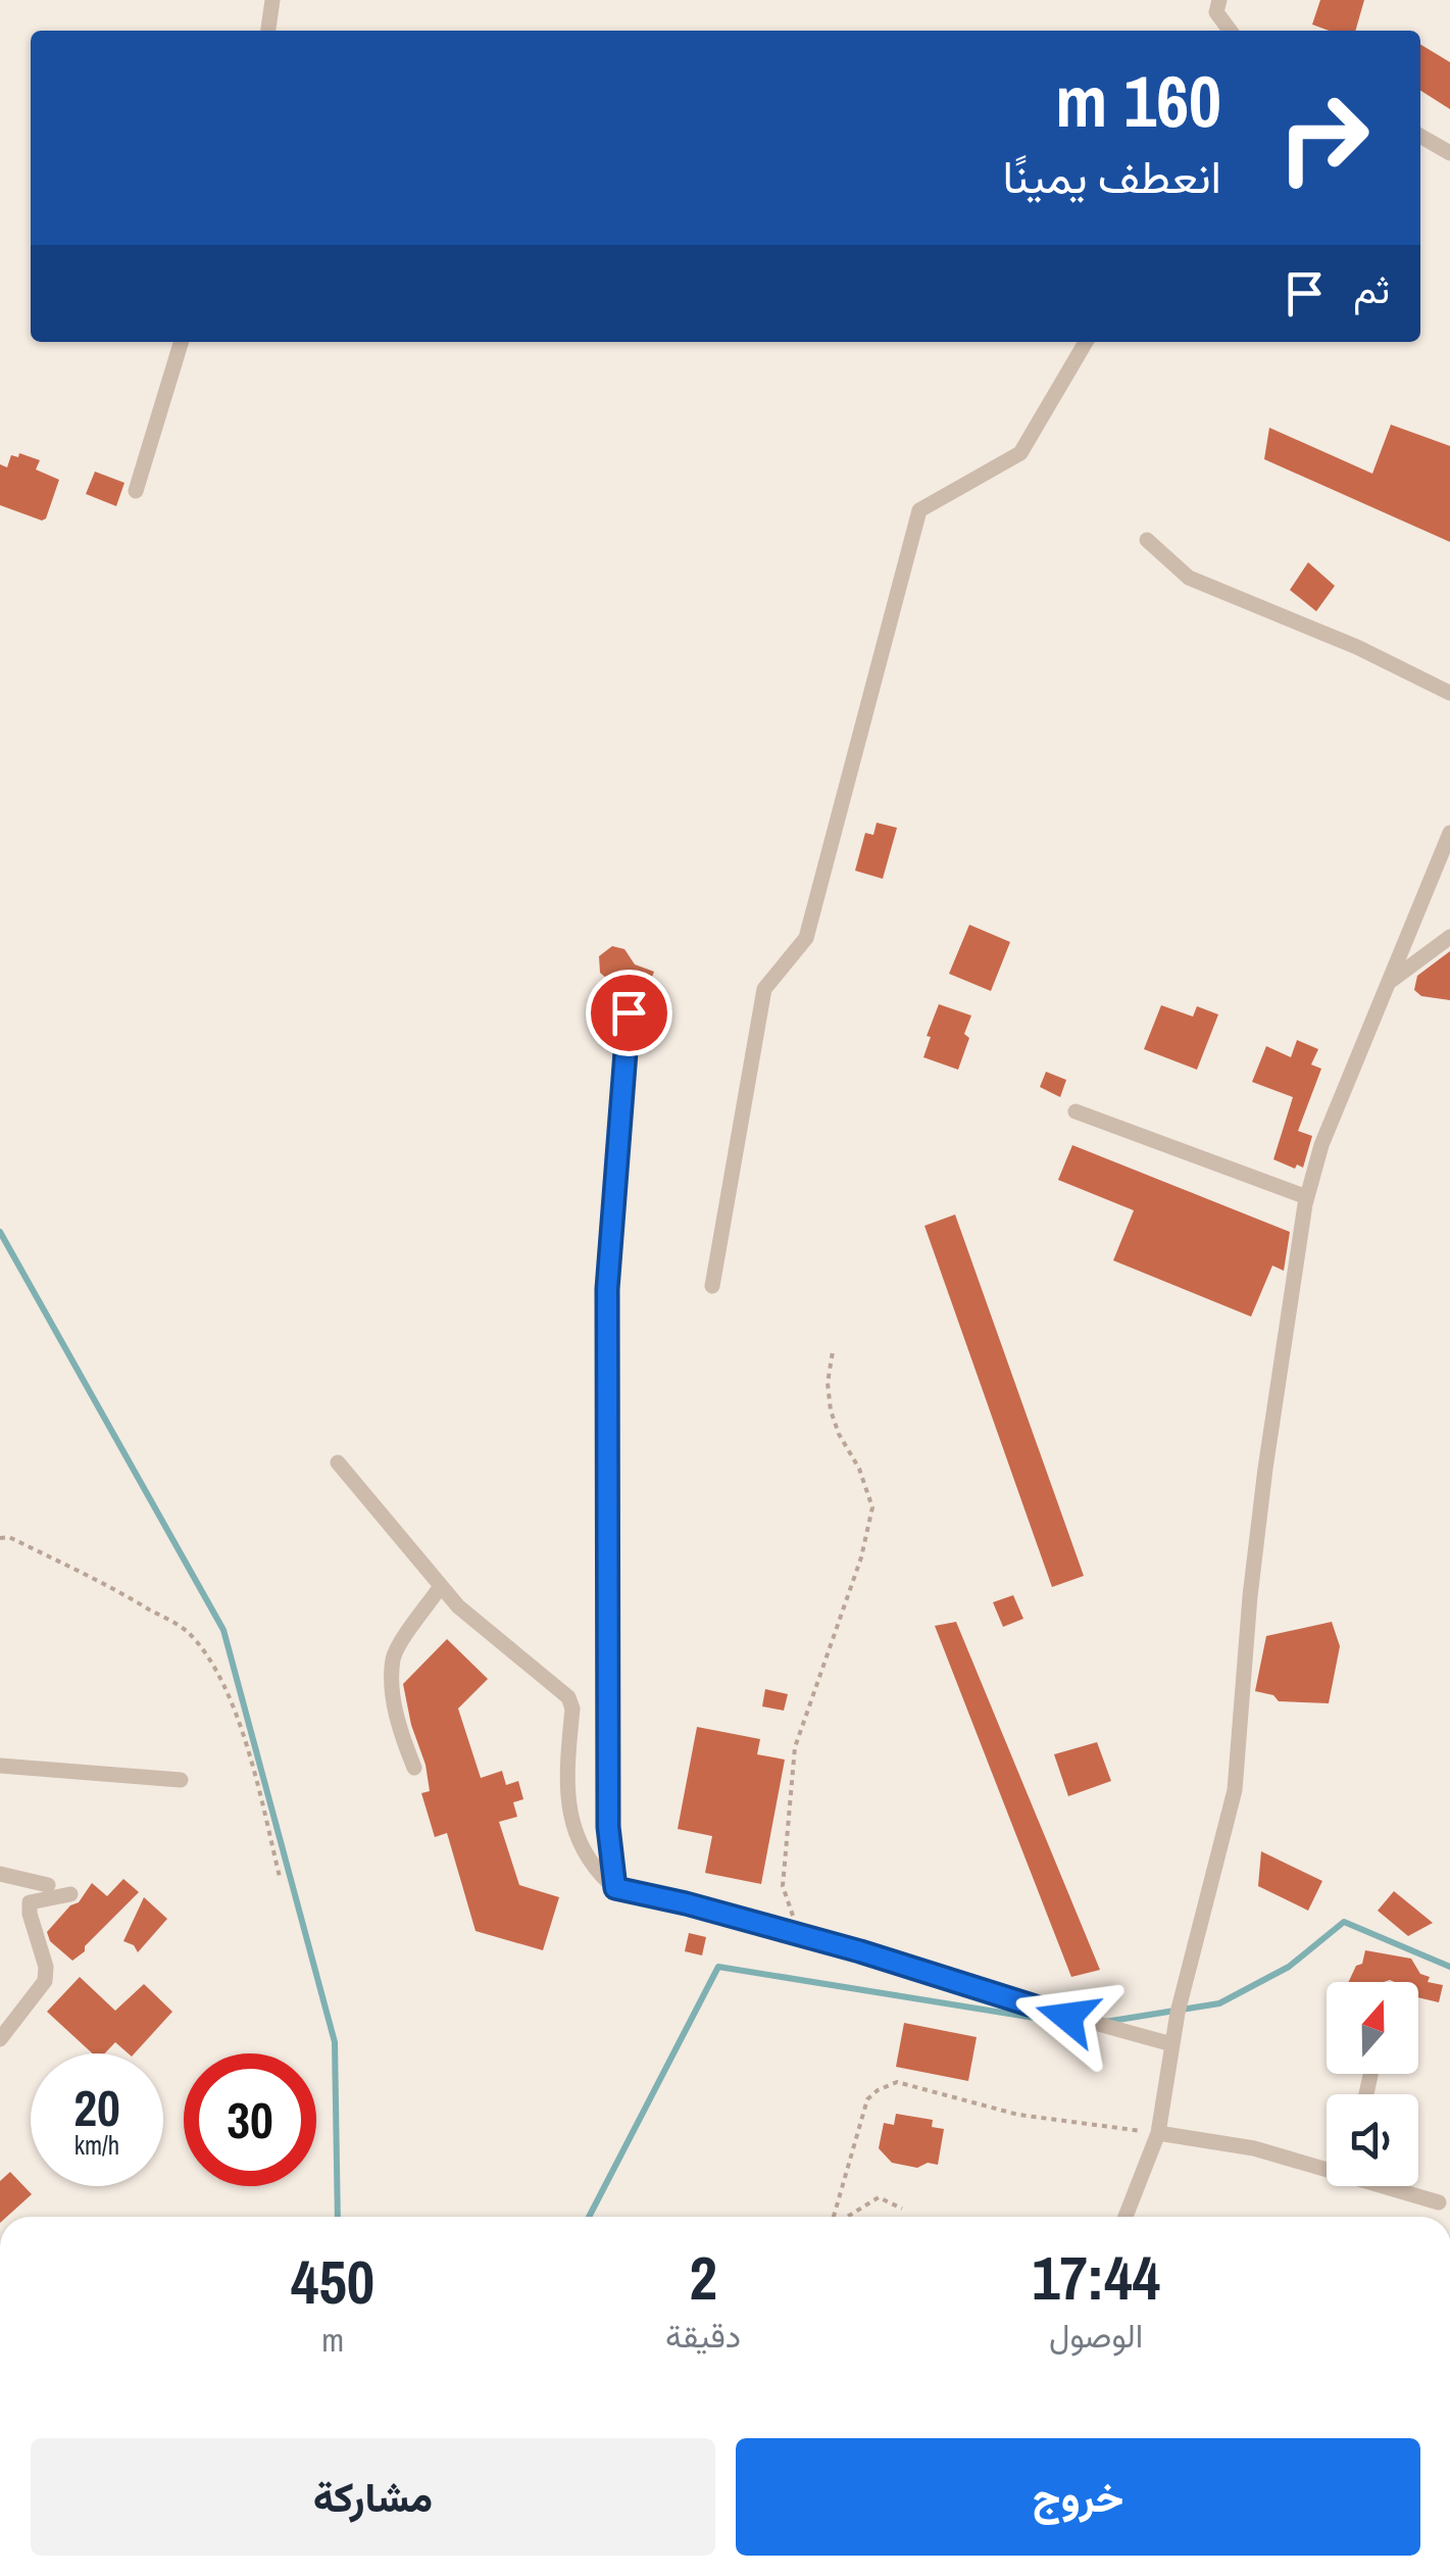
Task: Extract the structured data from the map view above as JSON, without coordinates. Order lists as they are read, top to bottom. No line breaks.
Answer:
{"north":"top","page":{"turn":["160 m","انعطف يمينًا"],"then":"ثم","speed":"20 km/h","limit":"30","eta":["17:44","الوصول","2","دقيقة","450","m"],"buttons":["خروج","مشاركة"]}}
